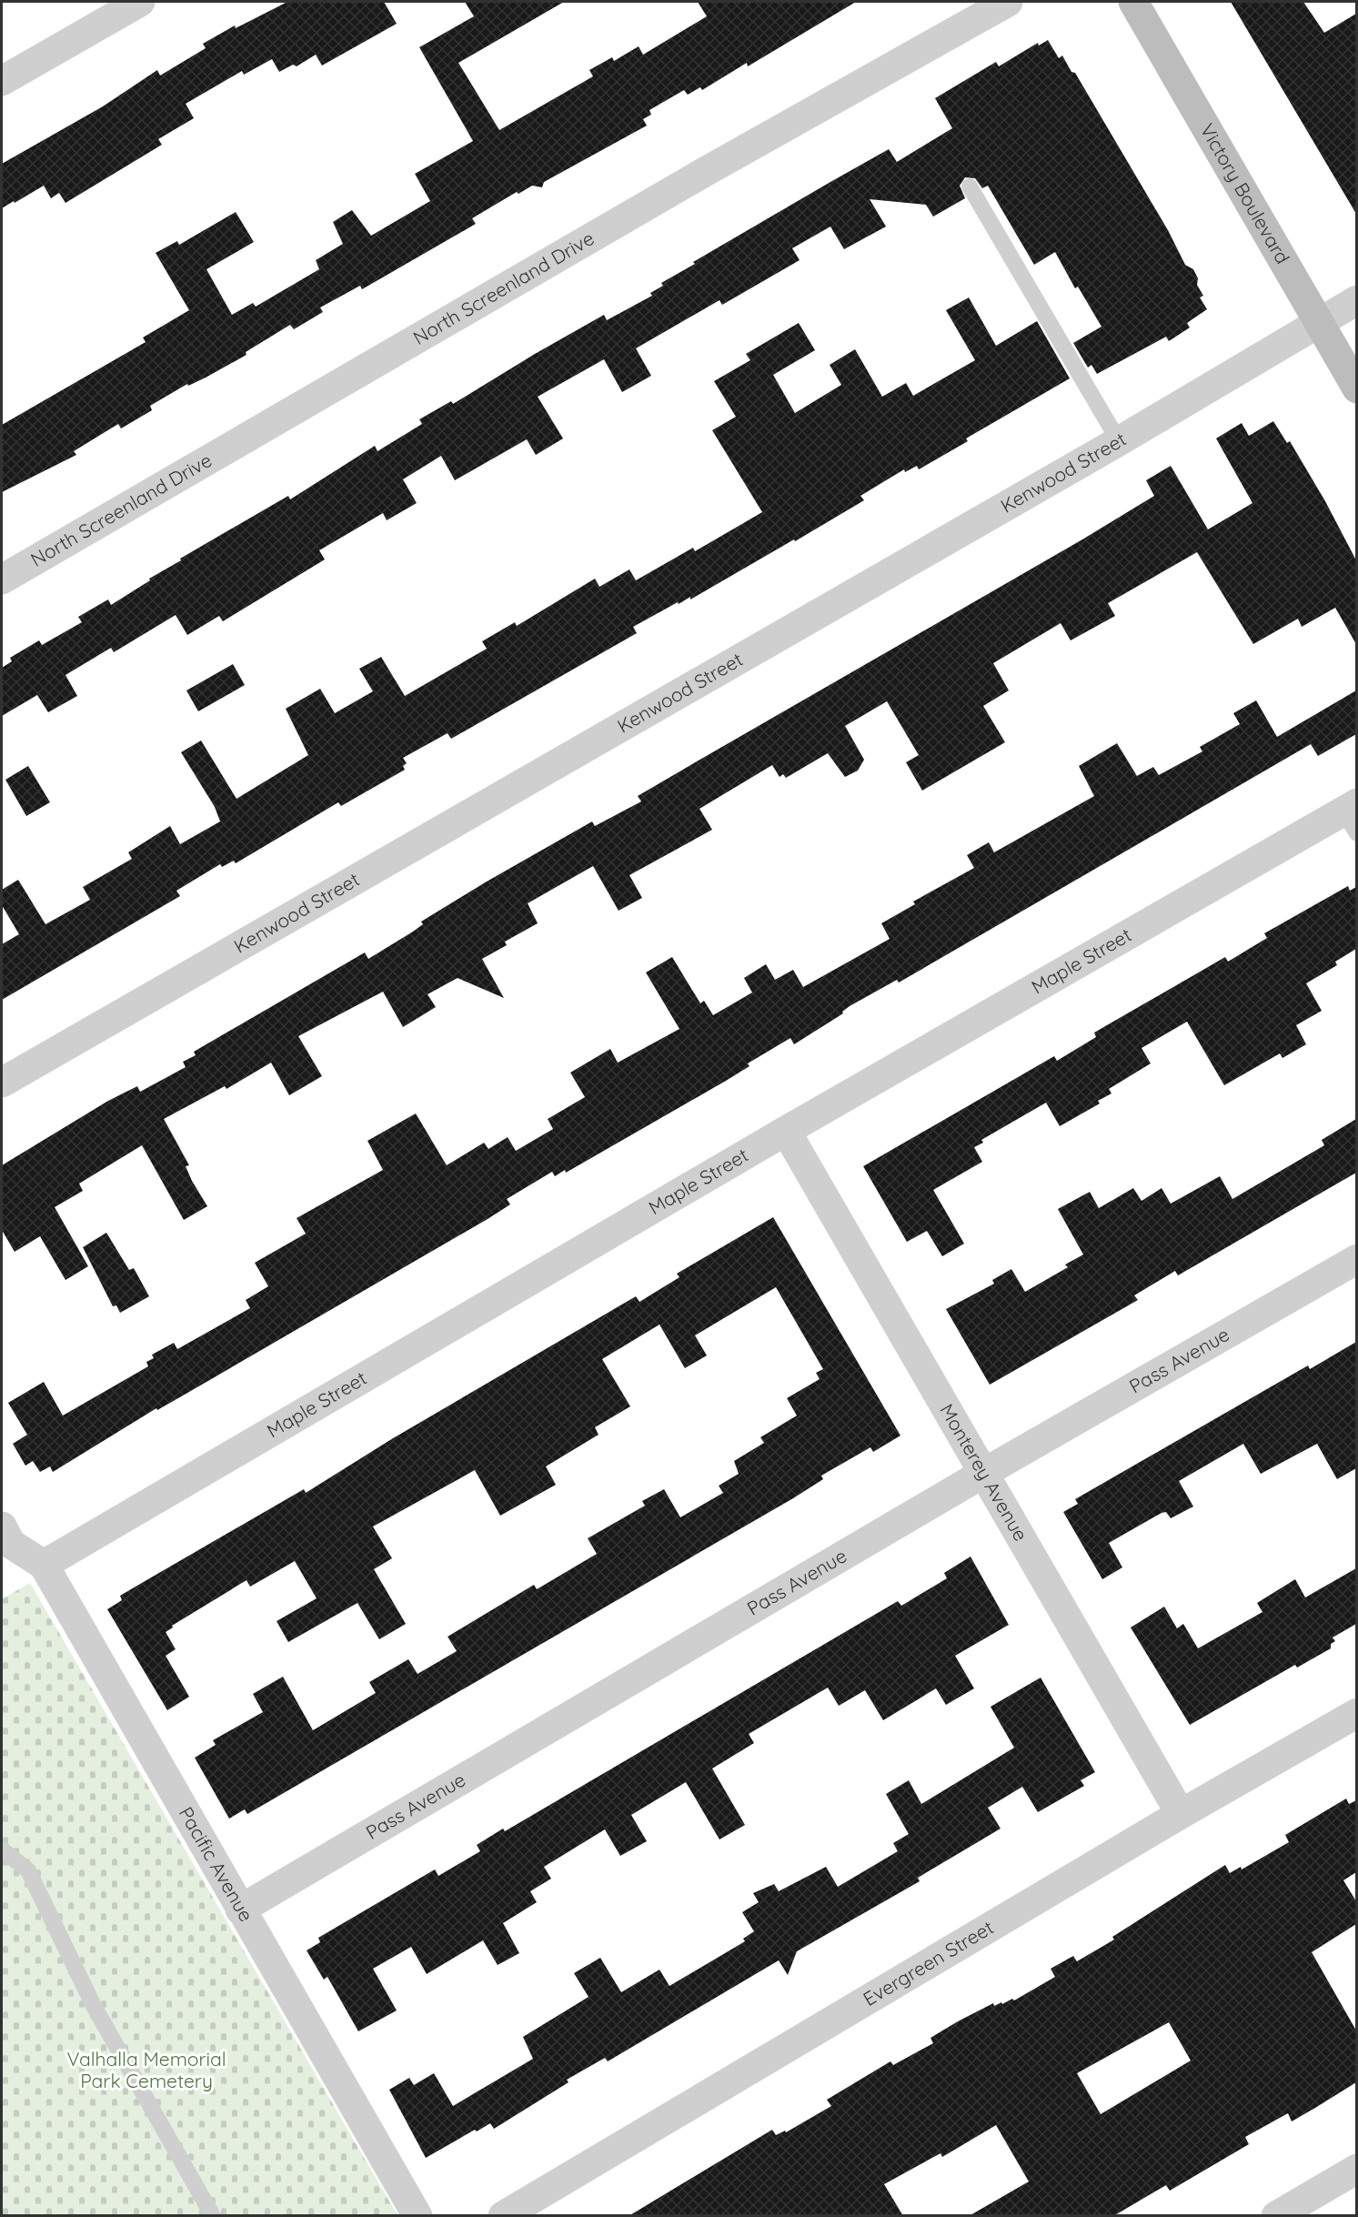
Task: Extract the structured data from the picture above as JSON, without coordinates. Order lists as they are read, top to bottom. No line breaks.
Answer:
{"streets":{"main road":["Victory Boulevard"],"street":["North Screenland Drive","Kenwood Street","Maple Street","Pass Avenue","Monterey Avenue","Pacific Avenue","Evergreen Street"]},"crossings":[["Victory Boulevard","Kenwood Street"],["Maple Street","Monterey Avenue"],["Maple Street","Pacific Avenue"],["Pass Avenue","Monterey Avenue"],["Pass Avenue","Pacific Avenue"],["Monterey Avenue","Evergreen Street"]],"parks":["Valhalla Memorial Park Cemetery"]}
